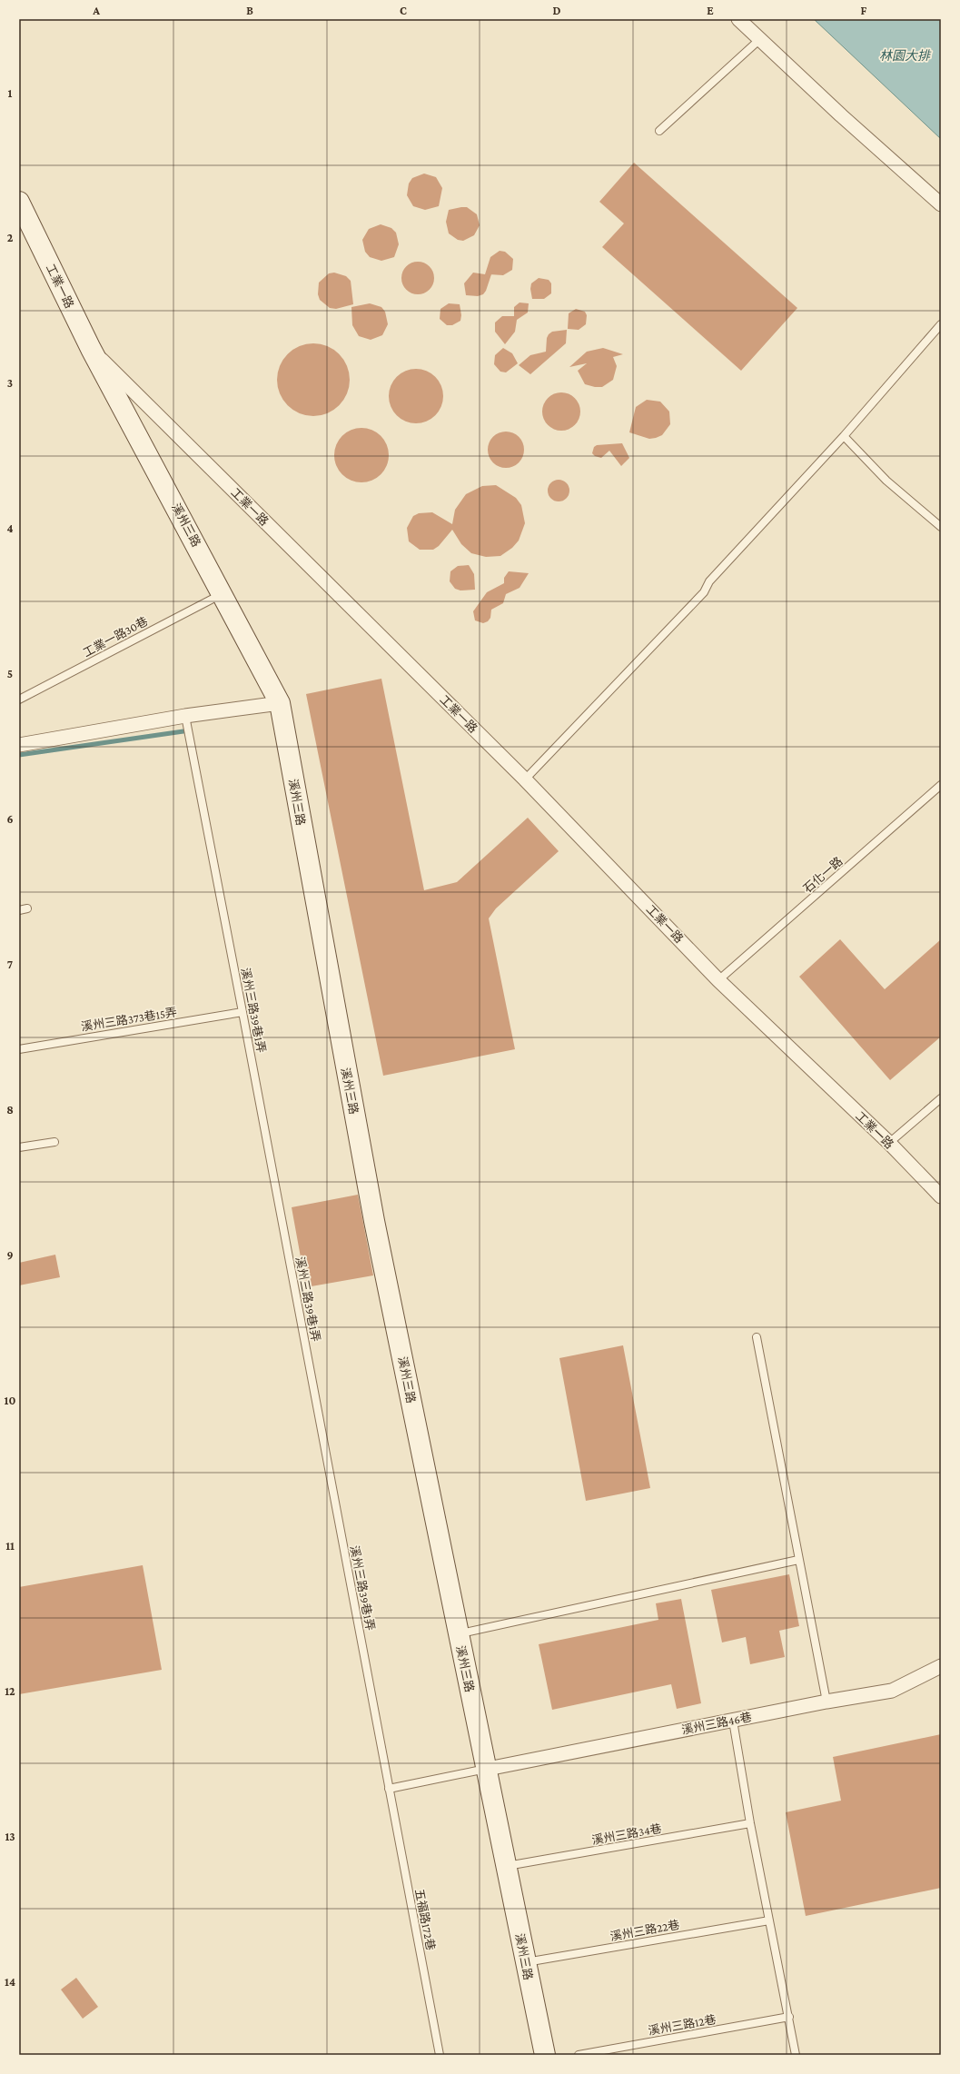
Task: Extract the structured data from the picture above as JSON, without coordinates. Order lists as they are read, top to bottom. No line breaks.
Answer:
{"streets":{"street":["工業一路","溪州三路","溪州三路46巷"],"lane":["工業一路30巷","石化一路","溪州三路39巷1弄","溪州三路373巷15弄","溪州三路34巷","五福路172巷","溪州三路22巷","溪州三路12巷"]},"crossings":[["工業一路","溪州三路"],["工業一路","石化一路"],["溪州三路","工業一路30巷"],["溪州三路","溪州三路46巷"],["溪州三路","溪州三路34巷"],["溪州三路","溪州三路22巷"],["溪州三路39巷1弄","溪州三路373巷15弄"],["溪州三路39巷1弄","五福路172巷"]],"water":["林園大排"],"grid":{"columns":["A","B","C","D","E","F"],"rows":["1","2","3","4","5","6","7","8","9","10","11","12","13","14"]}}
